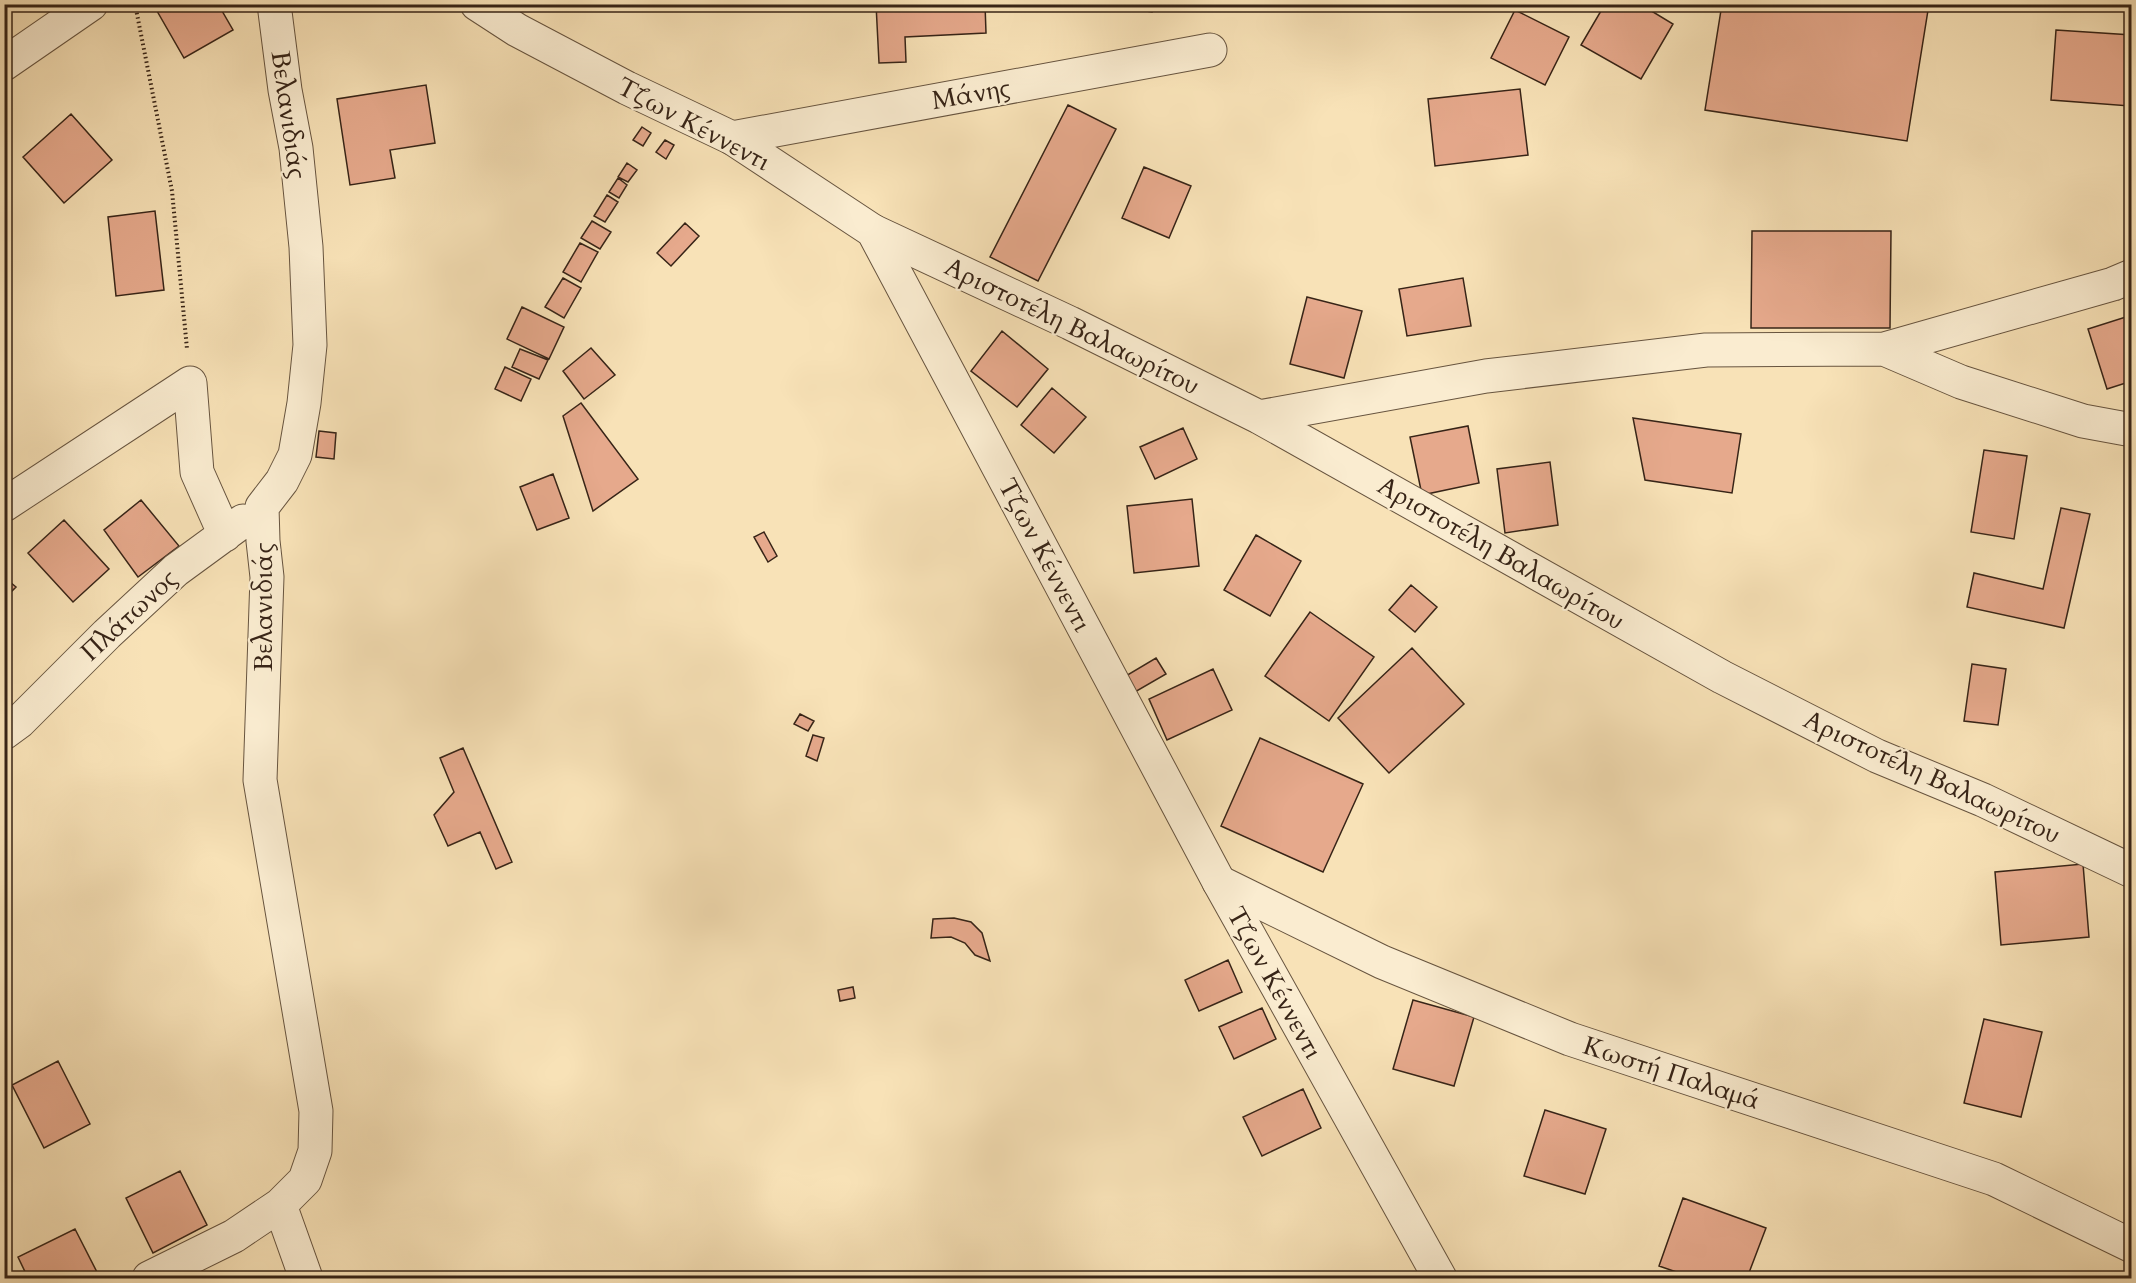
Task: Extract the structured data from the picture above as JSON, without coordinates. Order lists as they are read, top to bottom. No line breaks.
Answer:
{"streets":{"street":["Μάνης","Βελανιδιάς","Τζων Κέννεντι","Αριστοτέλη Βαλαωρίτου","Πλάτωνος","Κωστή Παλαμά"]},"crossings":[["Μάνης","Τζων Κέννεντι"],["Βελανιδιάς","Πλάτωνος"],["Τζων Κέννεντι","Αριστοτέλη Βαλαωρίτου"],["Τζων Κέννεντι","Κωστή Παλαμά"]]}
